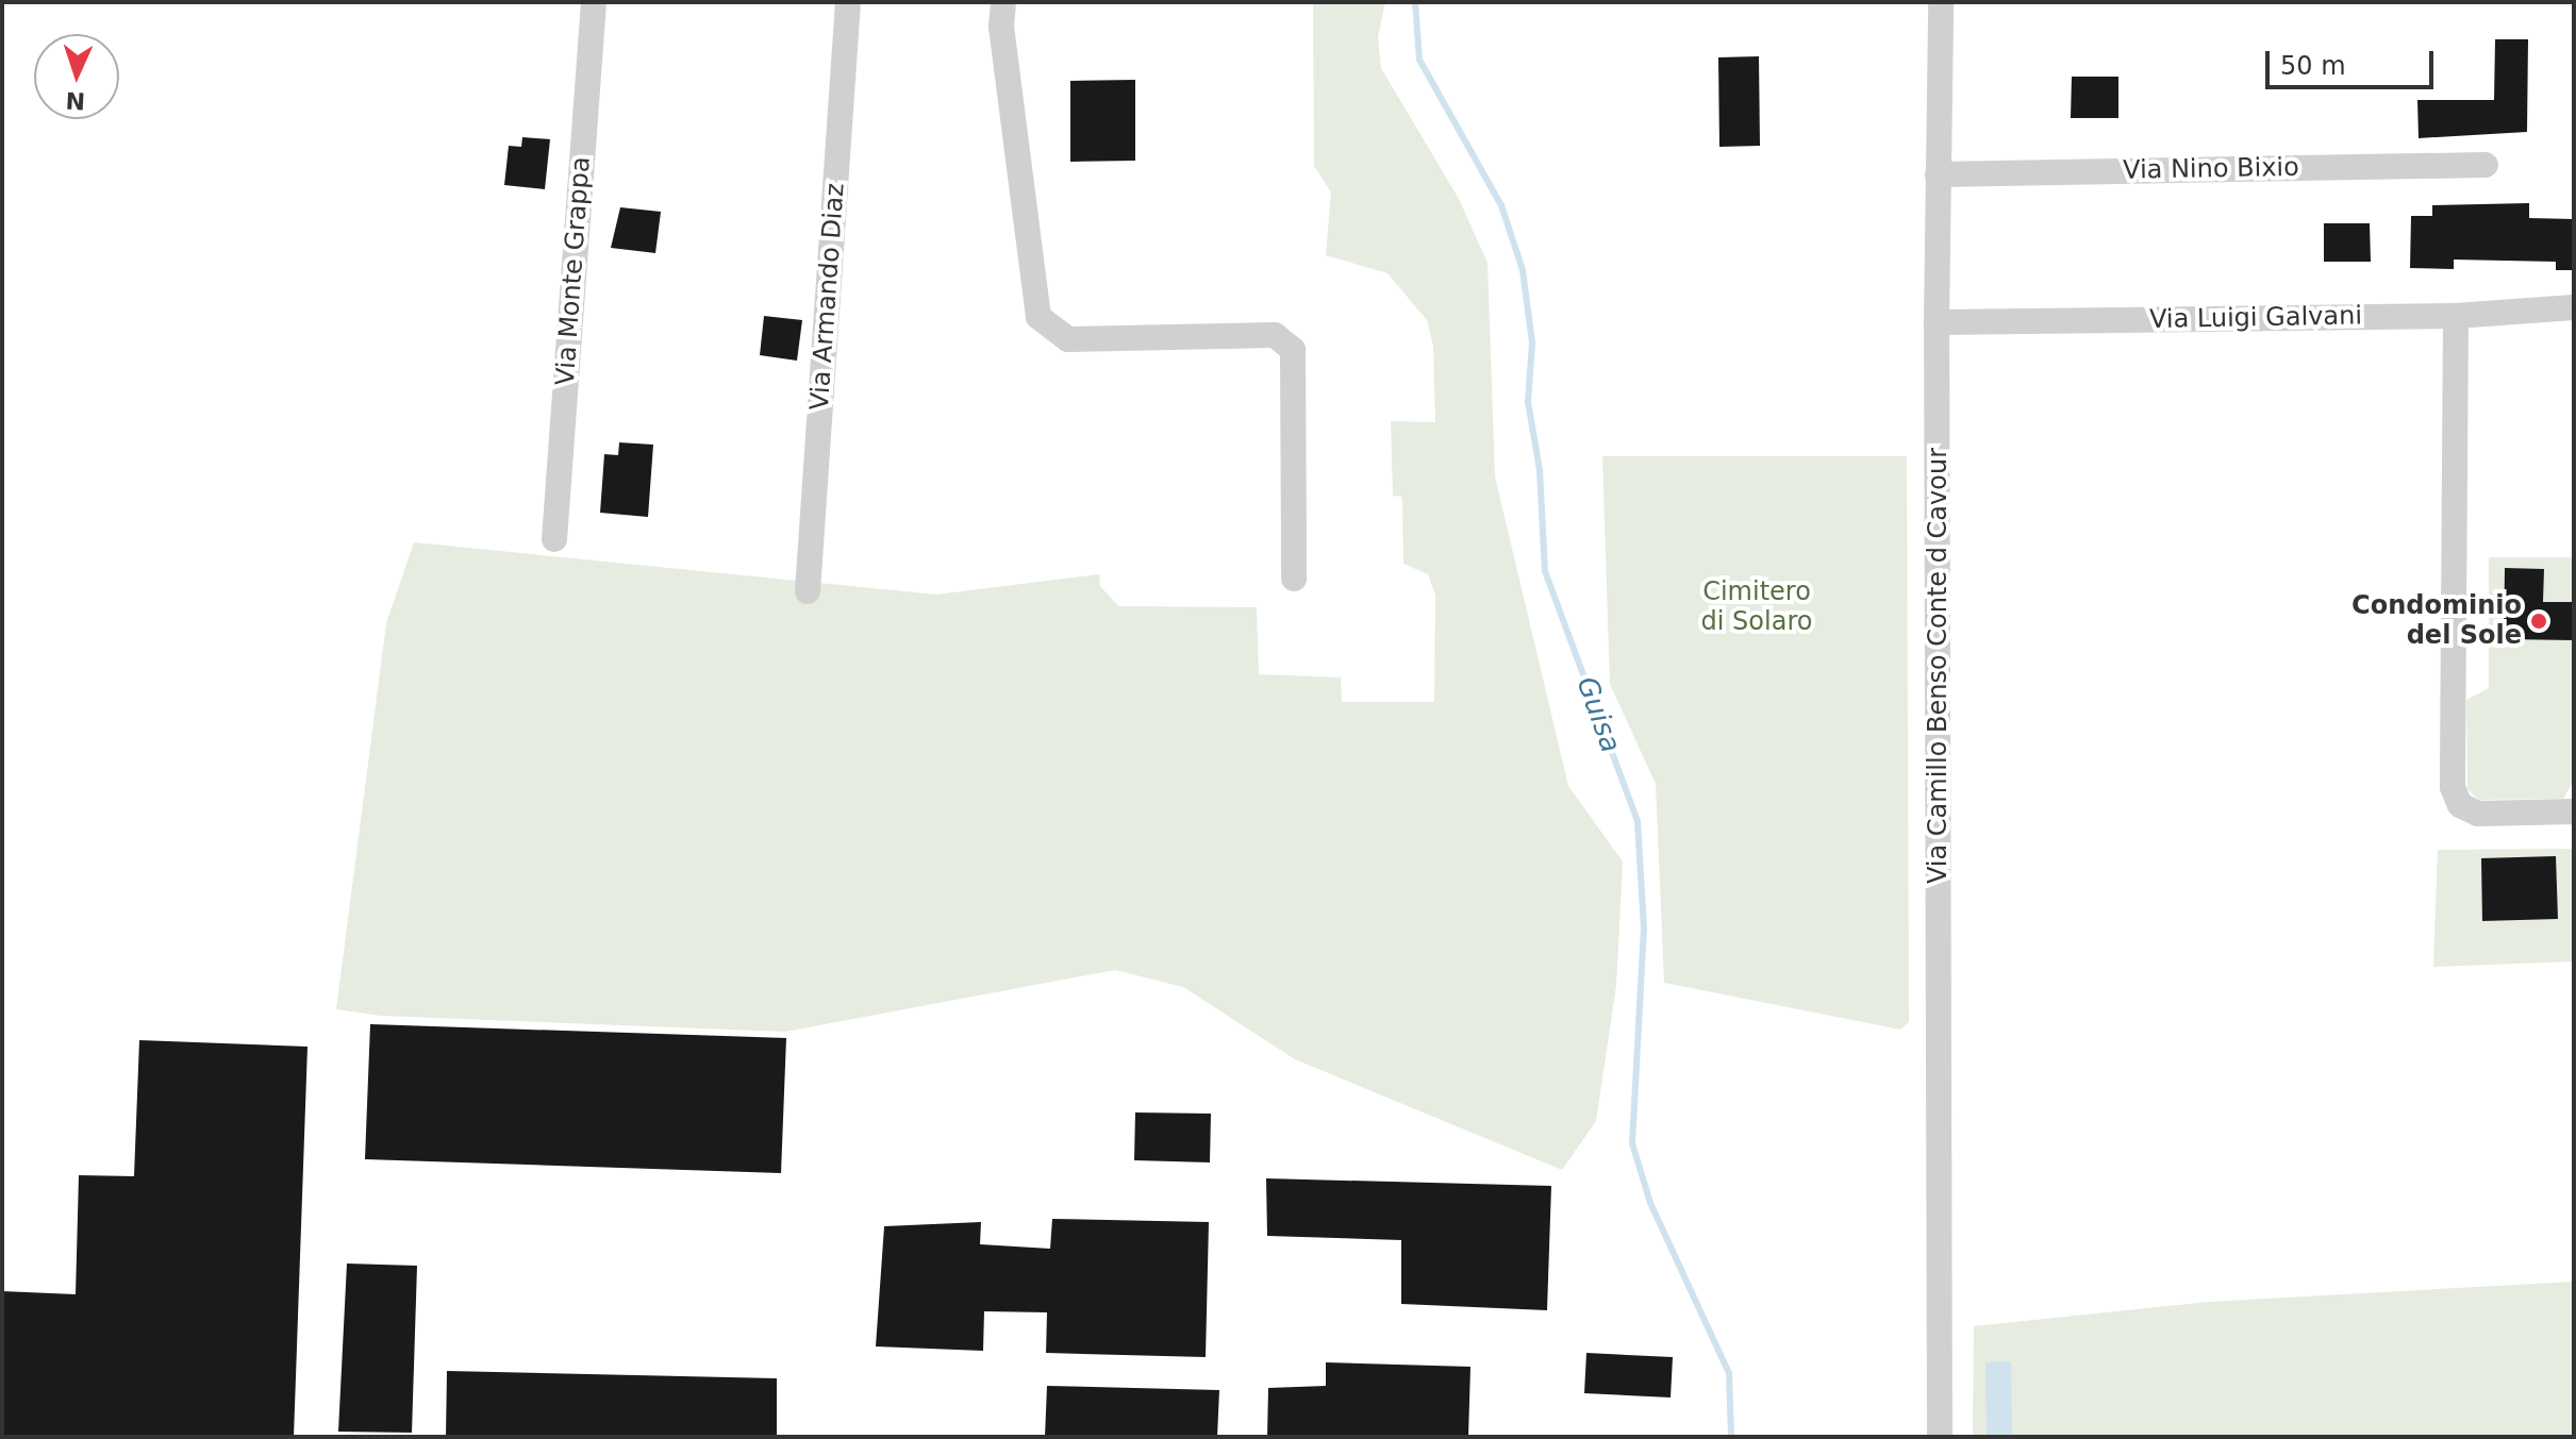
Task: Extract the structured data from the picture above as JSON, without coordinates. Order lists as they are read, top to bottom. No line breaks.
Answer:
{"streets":{"street":["Via Nino Bixio","Via Monte Grappa","Via Armando Diaz","Via Luigi Galvani","Via Camillo Benso Conte d Cavour"]},"crossings":[["Via Nino Bixio","Via Camillo Benso Conte d Cavour"],["Via Luigi Galvani","Via Camillo Benso Conte d Cavour"]],"water":["Guisa"],"parks":["Cimitero di Solaro"],"places":["Condominio del Sole"],"scale_bar":"50 m","north":"bottom"}
